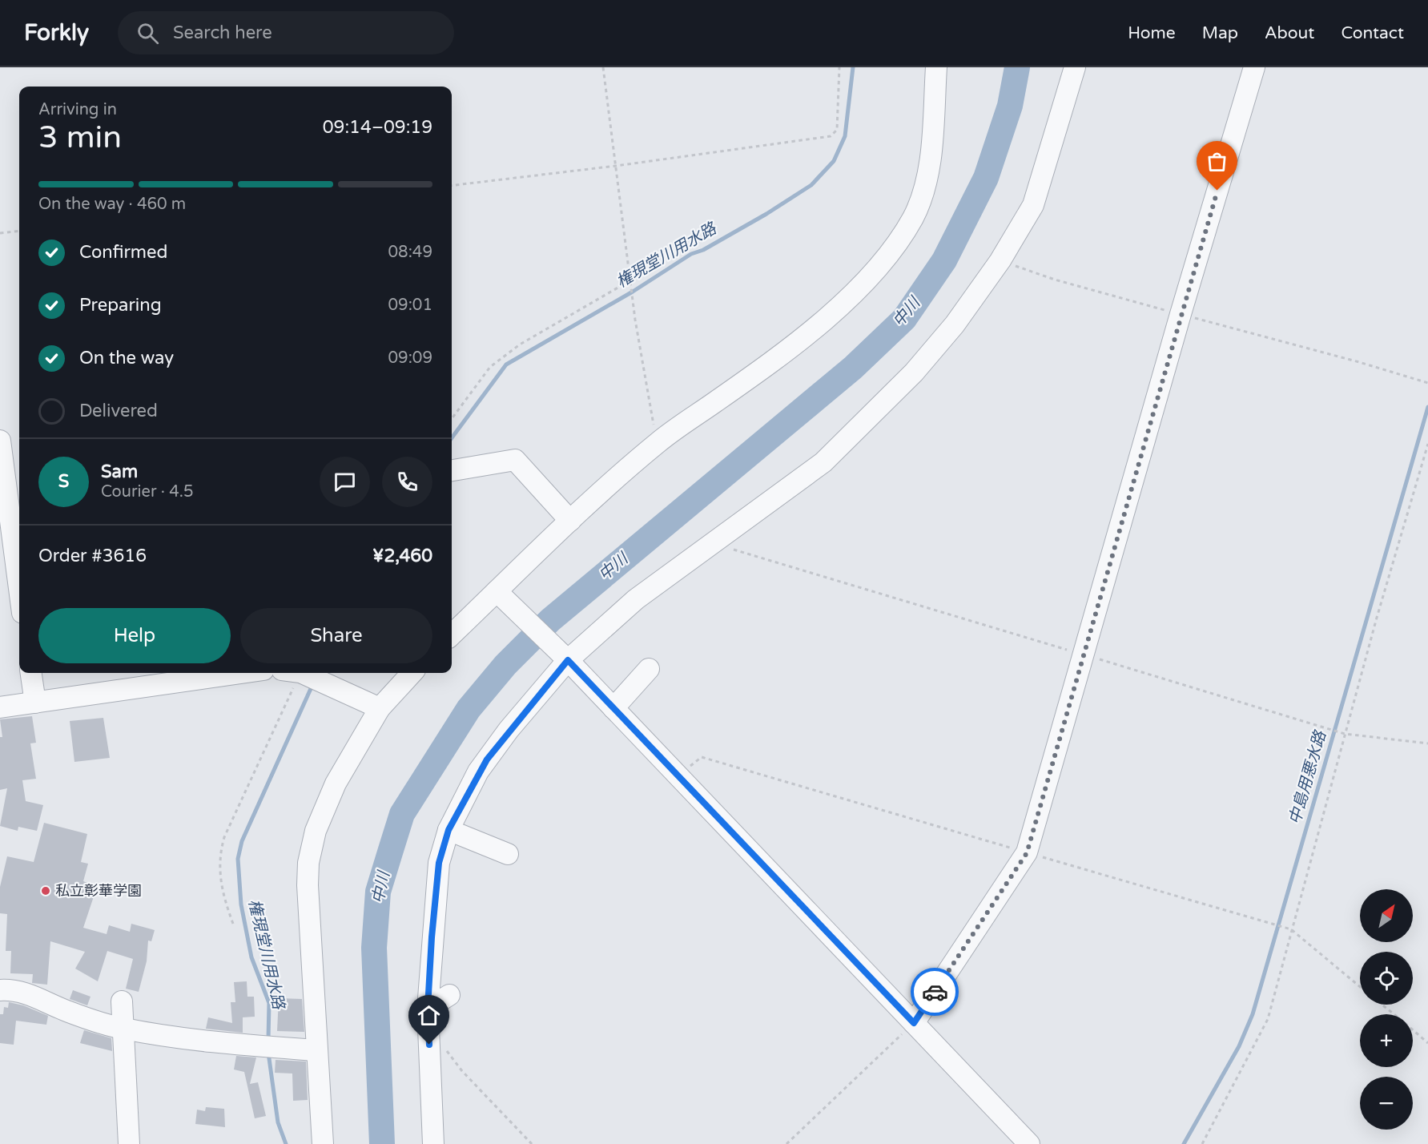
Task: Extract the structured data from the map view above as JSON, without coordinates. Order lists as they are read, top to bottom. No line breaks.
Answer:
{"water":["権現堂川用水路","中川","中島用悪水路"],"places":["私立彰華学園"],"north":"top right","page":{"header":"Forkly","search":"Search here","nav":["Home","Map","About","Contact"],"heading":["3 min","Arriving in","09:14–09:19"],"panel":["Sam","Courier · 4.5","Order #3616","¥2,460"],"bar":"On the way · 460 m","list":[["Confirmed","08:49"],["Preparing","09:01"],["On the way","09:09"],"Delivered"],"round":"S","buttons":["Help","Share"],"map_buttons":["+","−"]}}
